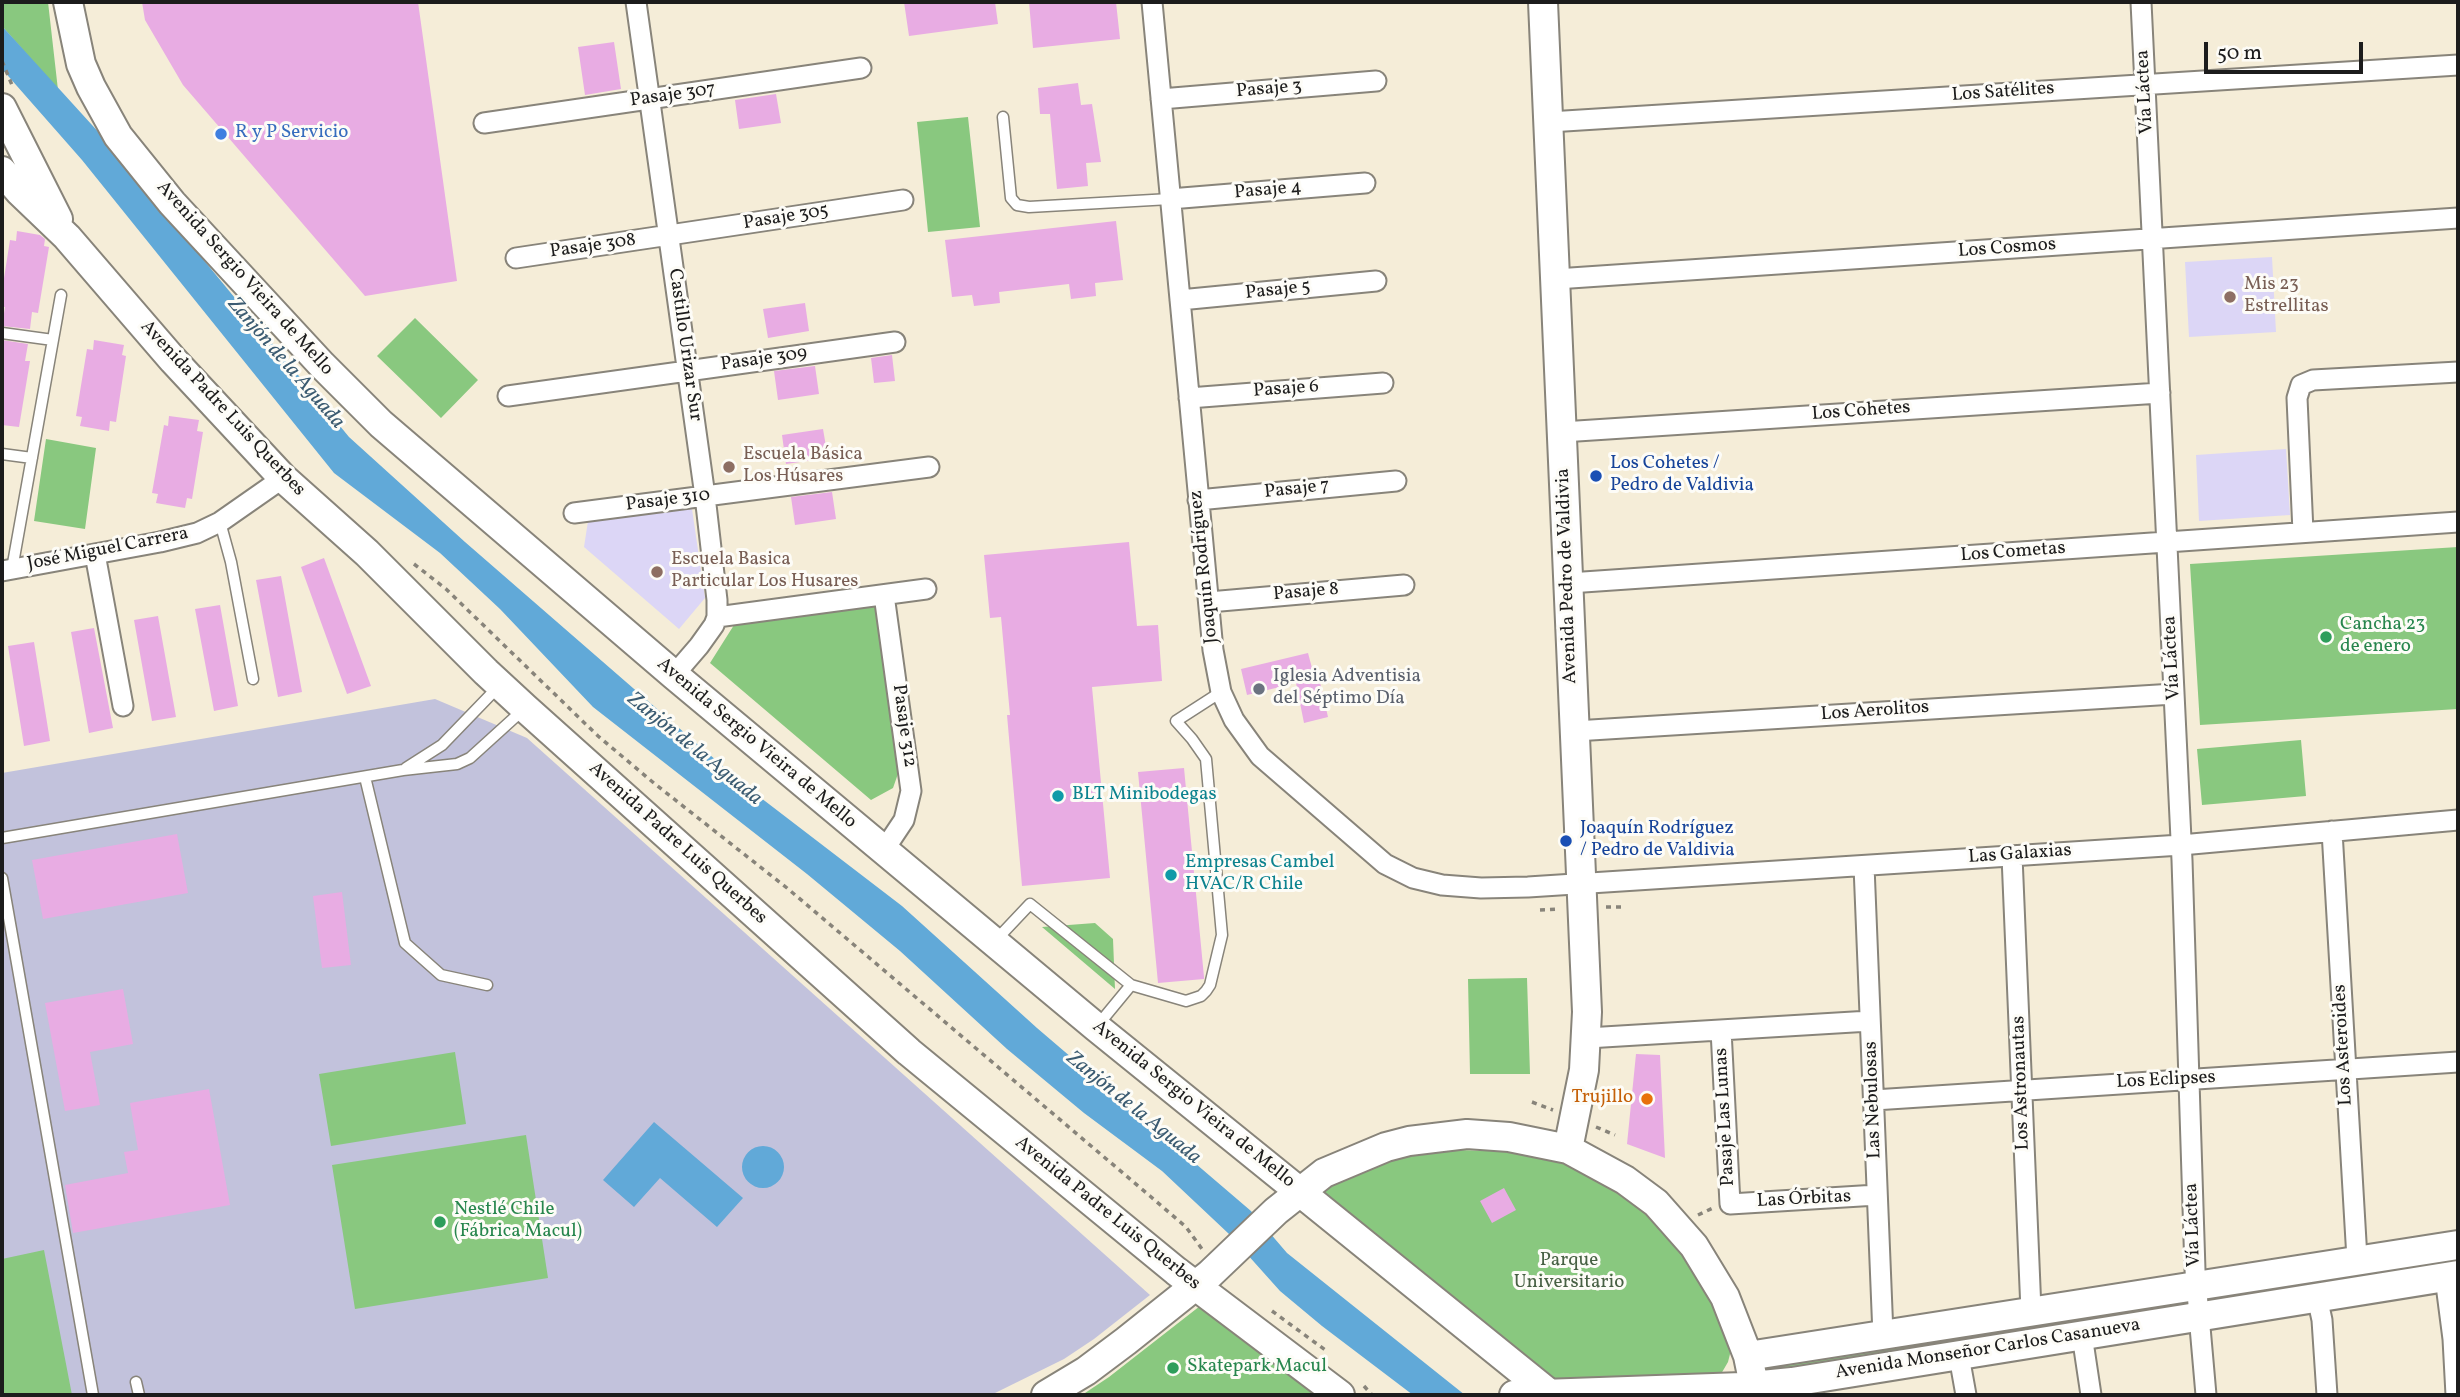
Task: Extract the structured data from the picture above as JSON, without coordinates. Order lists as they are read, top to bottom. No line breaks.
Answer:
{"streets":{"main road":["Avenida Sergio Vieira de Mello","Avenida Padre Luis Querbes","Avenida Pedro de Valdivia","Avenida Monseñor Carlos Casanueva"],"street":["Pasaje 3","Vía Láctea","Los Satélites","Pasaje 307","Pasaje 4","Pasaje 305","Pasaje 308","Los Cosmos","Pasaje 5","Castillo Urizar Sur","Pasaje 309","Pasaje 6","Los Cohetes","Pasaje 7","Pasaje 310","José Miguel Carrera","Los Cometas","Joaquín Rodríguez","Pasaje 8","Los Aerolitos","Pasaje 312","Las Galaxias","Los Asteroides","Los Eclipses","Los Astronautas","Las Nebulosas","Pasaje Las Lunas","Las Órbitas"]},"crossings":[["Pasaje 3","Joaquín Rodríguez"],["Vía Láctea","Los Satélites"],["Vía Láctea","Los Cosmos"],["Vía Láctea","Los Cohetes"],["Vía Láctea","Los Cometas"],["Vía Láctea","Los Aerolitos"],["Vía Láctea","Las Galaxias"],["Vía Láctea","Los Eclipses"],["Vía Láctea","Avenida Monseñor Carlos Casanueva"],["Los Satélites","Avenida Pedro de Valdivia"],["Pasaje 307","Castillo Urizar Sur"],["Pasaje 4","Joaquín Rodríguez"],["Pasaje 305","Pasaje 308"],["Pasaje 305","Castillo Urizar Sur"],["Pasaje 308","Castillo Urizar Sur"],["Los Cosmos","Avenida Pedro de Valdivia"],["Avenida Sergio Vieira de Mello","Pasaje 312"],["Avenida Sergio Vieira de Mello","Avenida Monseñor Carlos Casanueva"],["Pasaje 5","Joaquín Rodríguez"],["Castillo Urizar Sur","Pasaje 309"],["Castillo Urizar Sur","Pasaje 310"],["Pasaje 6","Joaquín Rodríguez"],["Avenida Padre Luis Querbes","José Miguel Carrera"],["Los Cohetes","Avenida Pedro de Valdivia"],["Pasaje 7","Joaquín Rodríguez"],["Los Cometas","Avenida Pedro de Valdivia"],["Joaquín Rodríguez","Avenida Pedro de Valdivia"],["Joaquín Rodríguez","Pasaje 8"],["Joaquín Rodríguez","Las Galaxias"],["Avenida Pedro de Valdivia","Los Aerolitos"],["Avenida Pedro de Valdivia","Las Galaxias"],["Las Galaxias","Los Asteroides"],["Las Galaxias","Los Astronautas"],["Las Galaxias","Las Nebulosas"],["Los Asteroides","Los Eclipses"],["Los Asteroides","Avenida Monseñor Carlos Casanueva"],["Los Eclipses","Los Astronautas"],["Los Eclipses","Las Nebulosas"],["Los Astronautas","Avenida Monseñor Carlos Casanueva"],["Las Nebulosas","Las Órbitas"],["Las Nebulosas","Avenida Monseñor Carlos Casanueva"],["Pasaje Las Lunas","Las Órbitas"]],"water":["Zanjón de la Aguada"],"parks":["Parque Universitario"],"places":["R y P Servicio","Mis 23 Estrellitas","Escuela Básica Los Húsares","Los Cohetes / Pedro de Valdivia","Escuela Basica Particular Los Husares","Cancha 23 de enero","Iglesia Adventisia del Séptimo Día","BLT Minibodegas","Joaquín Rodríguez / Pedro de Valdivia","Empresas Cambel HVAC/R Chile","Trujillo","Nestlé Chile (Fábrica Macul)","Skatepark Macul"],"scale_bar":"50 m"}
